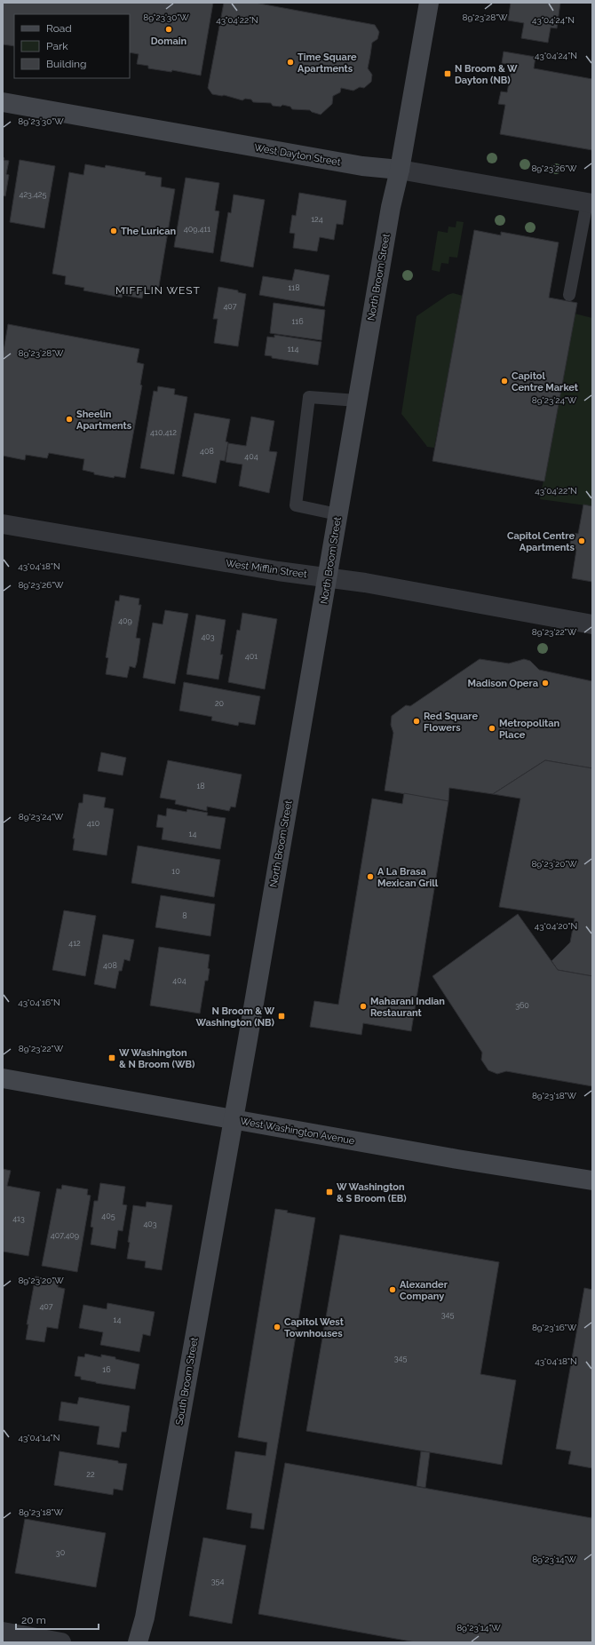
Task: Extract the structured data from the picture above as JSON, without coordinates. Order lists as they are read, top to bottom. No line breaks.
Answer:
{"streets":{"street":["West Dayton Street","North Broom Street","West Mifflin Street","West Washington Avenue","South Broom Street"]},"crossings":[["West Dayton Street","North Broom Street"],["North Broom Street","West Mifflin Street"],["North Broom Street","West Washington Avenue"],["North Broom Street","South Broom Street"],["West Washington Avenue","South Broom Street"]],"districts":["MIFFLIN WEST"],"places":{"other":["Domain","Time Square Apartments","The Lurican","Capitol Centre Market","Sheelin Apartments","Capitol Centre Apartments","Madison Opera","Red Square Flowers","Metropolitan Place","A La Brasa Mexican Grill","Maharani Indian Restaurant","Alexander Company","Capitol West Townhouses"],"transit":["N Broom & W Dayton (NB)","N Broom & W Washington (NB)","W Washington & N Broom (WB)","W Washington & S Broom (EB)"]},"house_numbers":["423,425","124","409,411","118","407","116","114","410,412","408","404","409","403","401","20","18","410","14","10","8","412","408","404","360","405","413","403","407,409","407","345","14","345","16","22","30","354"],"legend":["Road","Park","Building"],"scale_bar":"20 m","coordinates":["89°23'30\"W","89°23'28\"W","43°04'22\"N","43°04'24\"N","89°23'26\"W","89°23'24\"W","43°04'18\"N","89°23'22\"W","89°23'20\"W","43°04'20\"N","43°04'16\"N","89°23'18\"W","89°23'16\"W","43°04'14\"N","89°23'14\"W"]}
